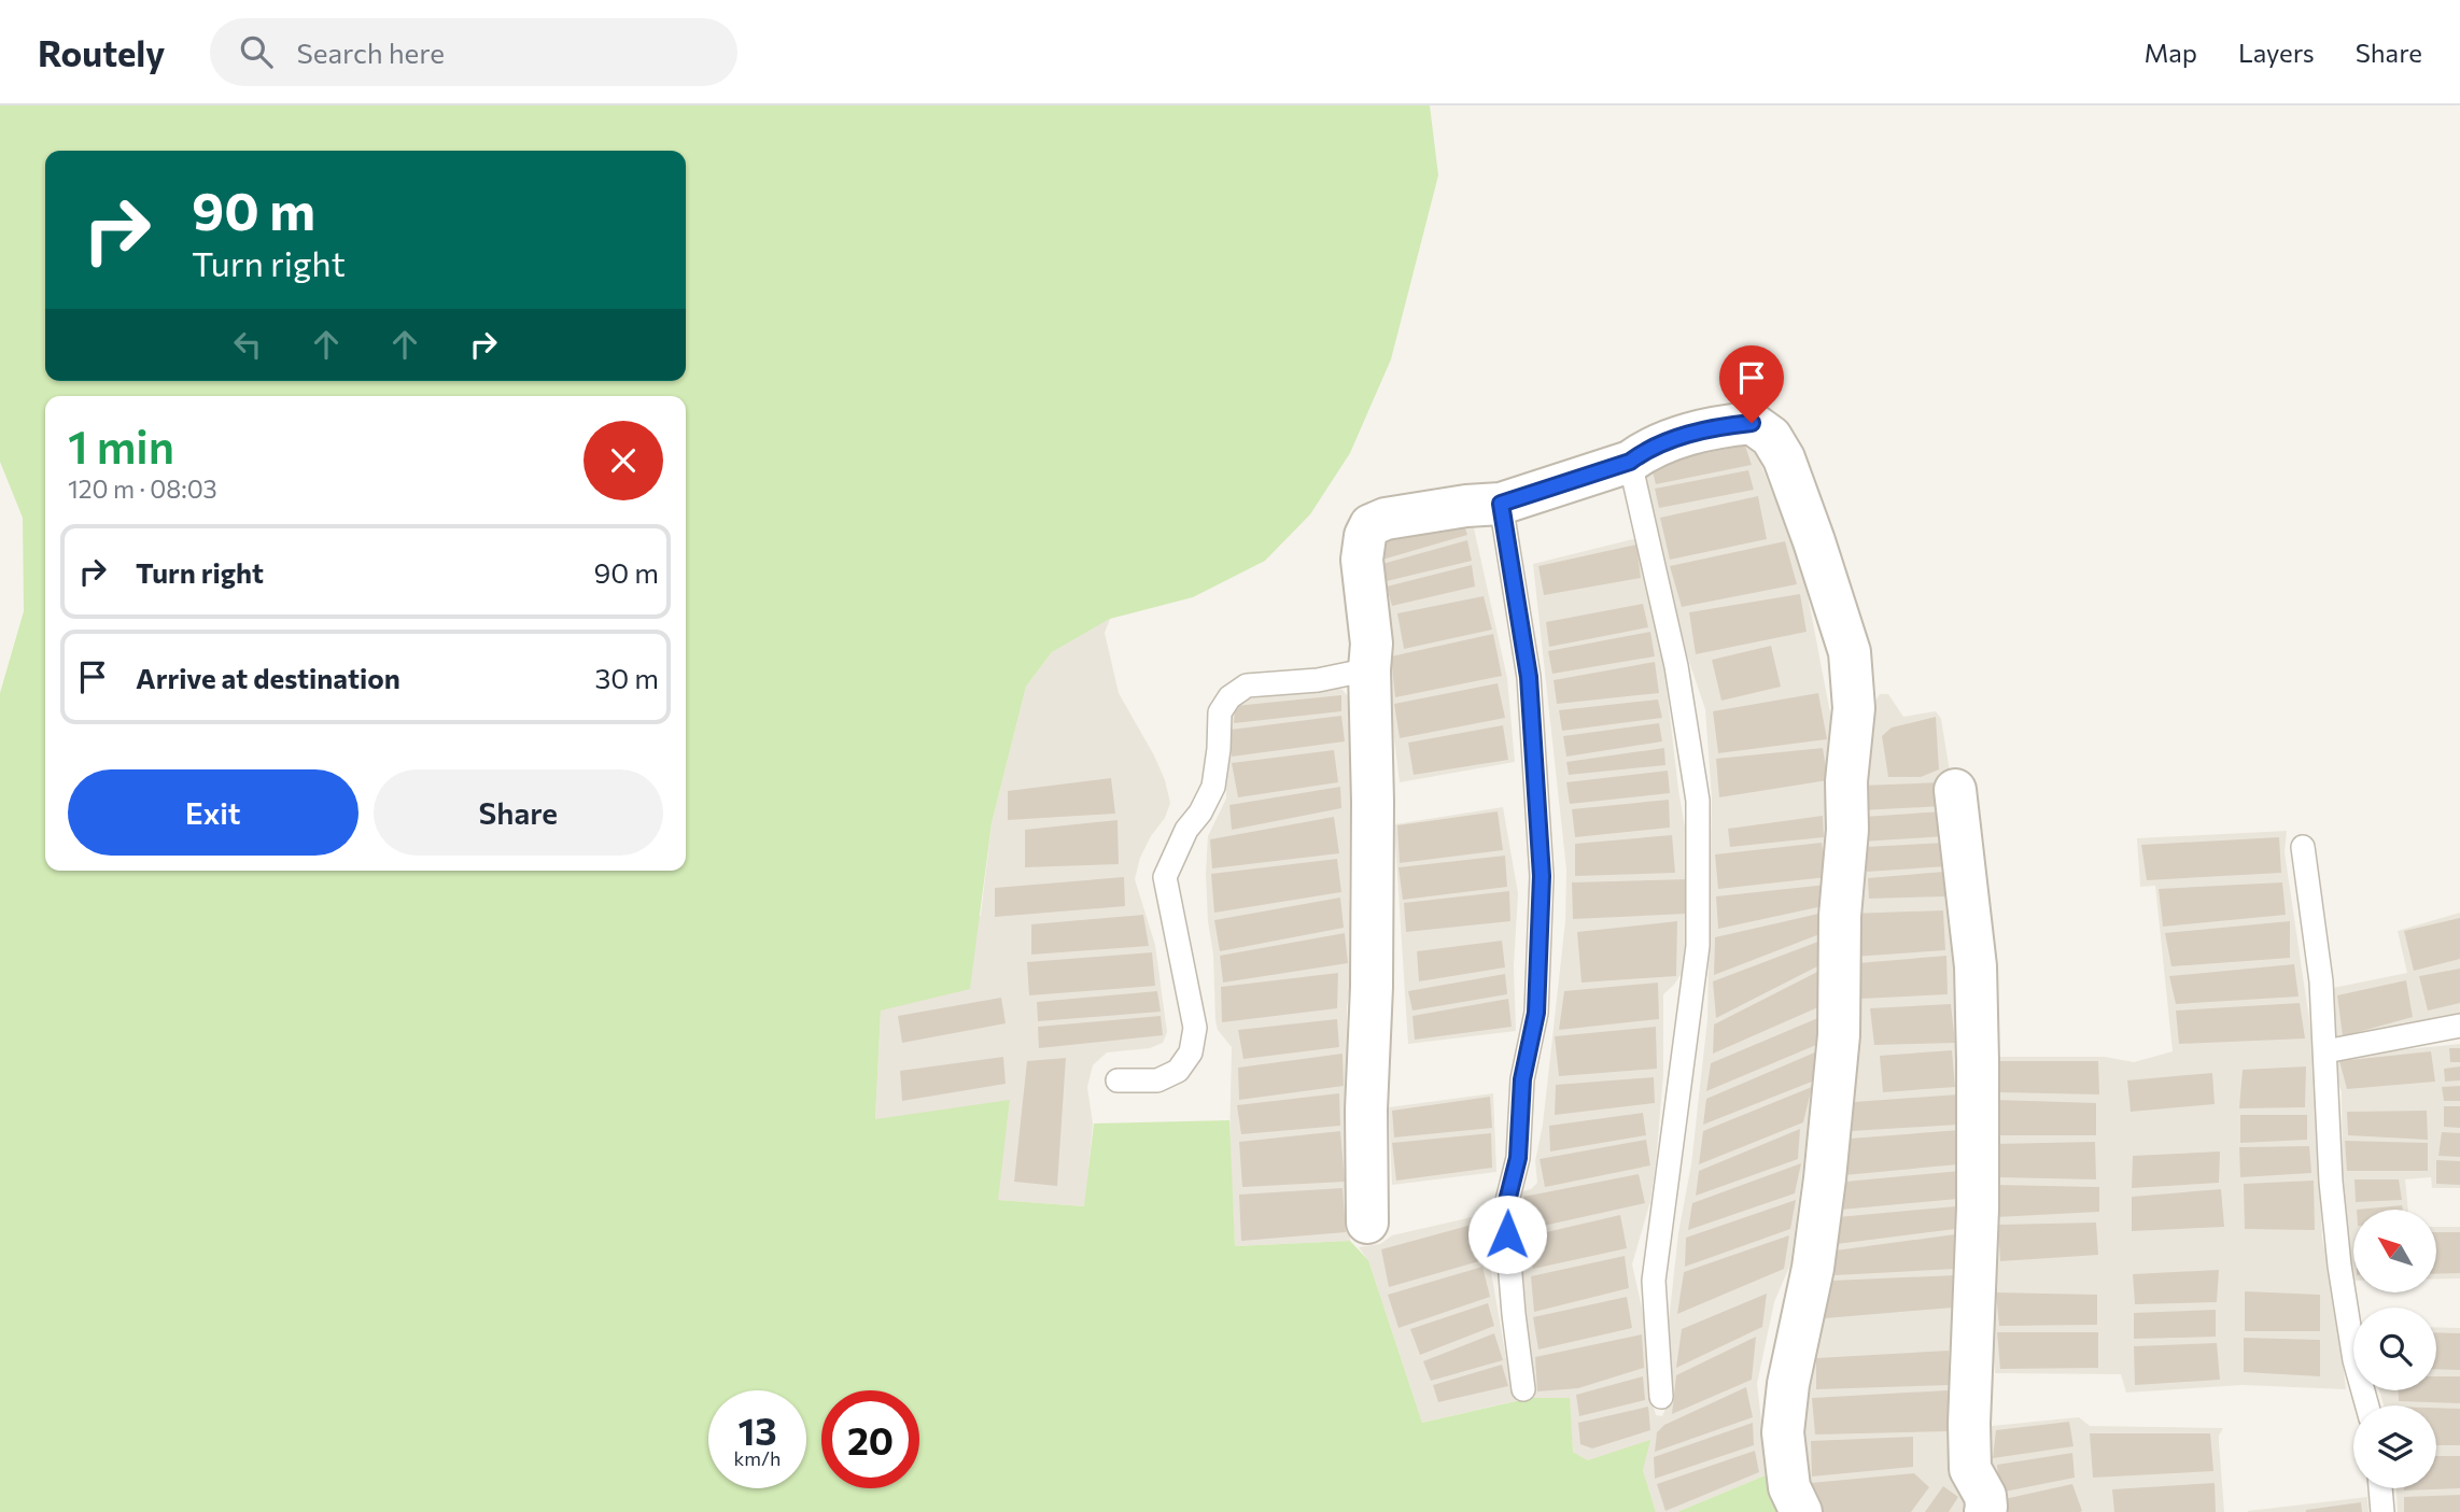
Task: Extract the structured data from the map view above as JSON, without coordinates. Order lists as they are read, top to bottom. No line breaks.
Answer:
{"north":"top left","page":{"header":"Routely","search":"Search here","nav":["Map","Layers","Share"],"turn":["90 m","Turn right"],"heading":["1 min","120 m · 08:03"],"list":[{"name":"Turn right","value":"90 m"},{"name":"Arrive at destination","value":"30 m"}],"buttons":["Exit","Share"],"speed":"13 km/h","limit":"20"}}
